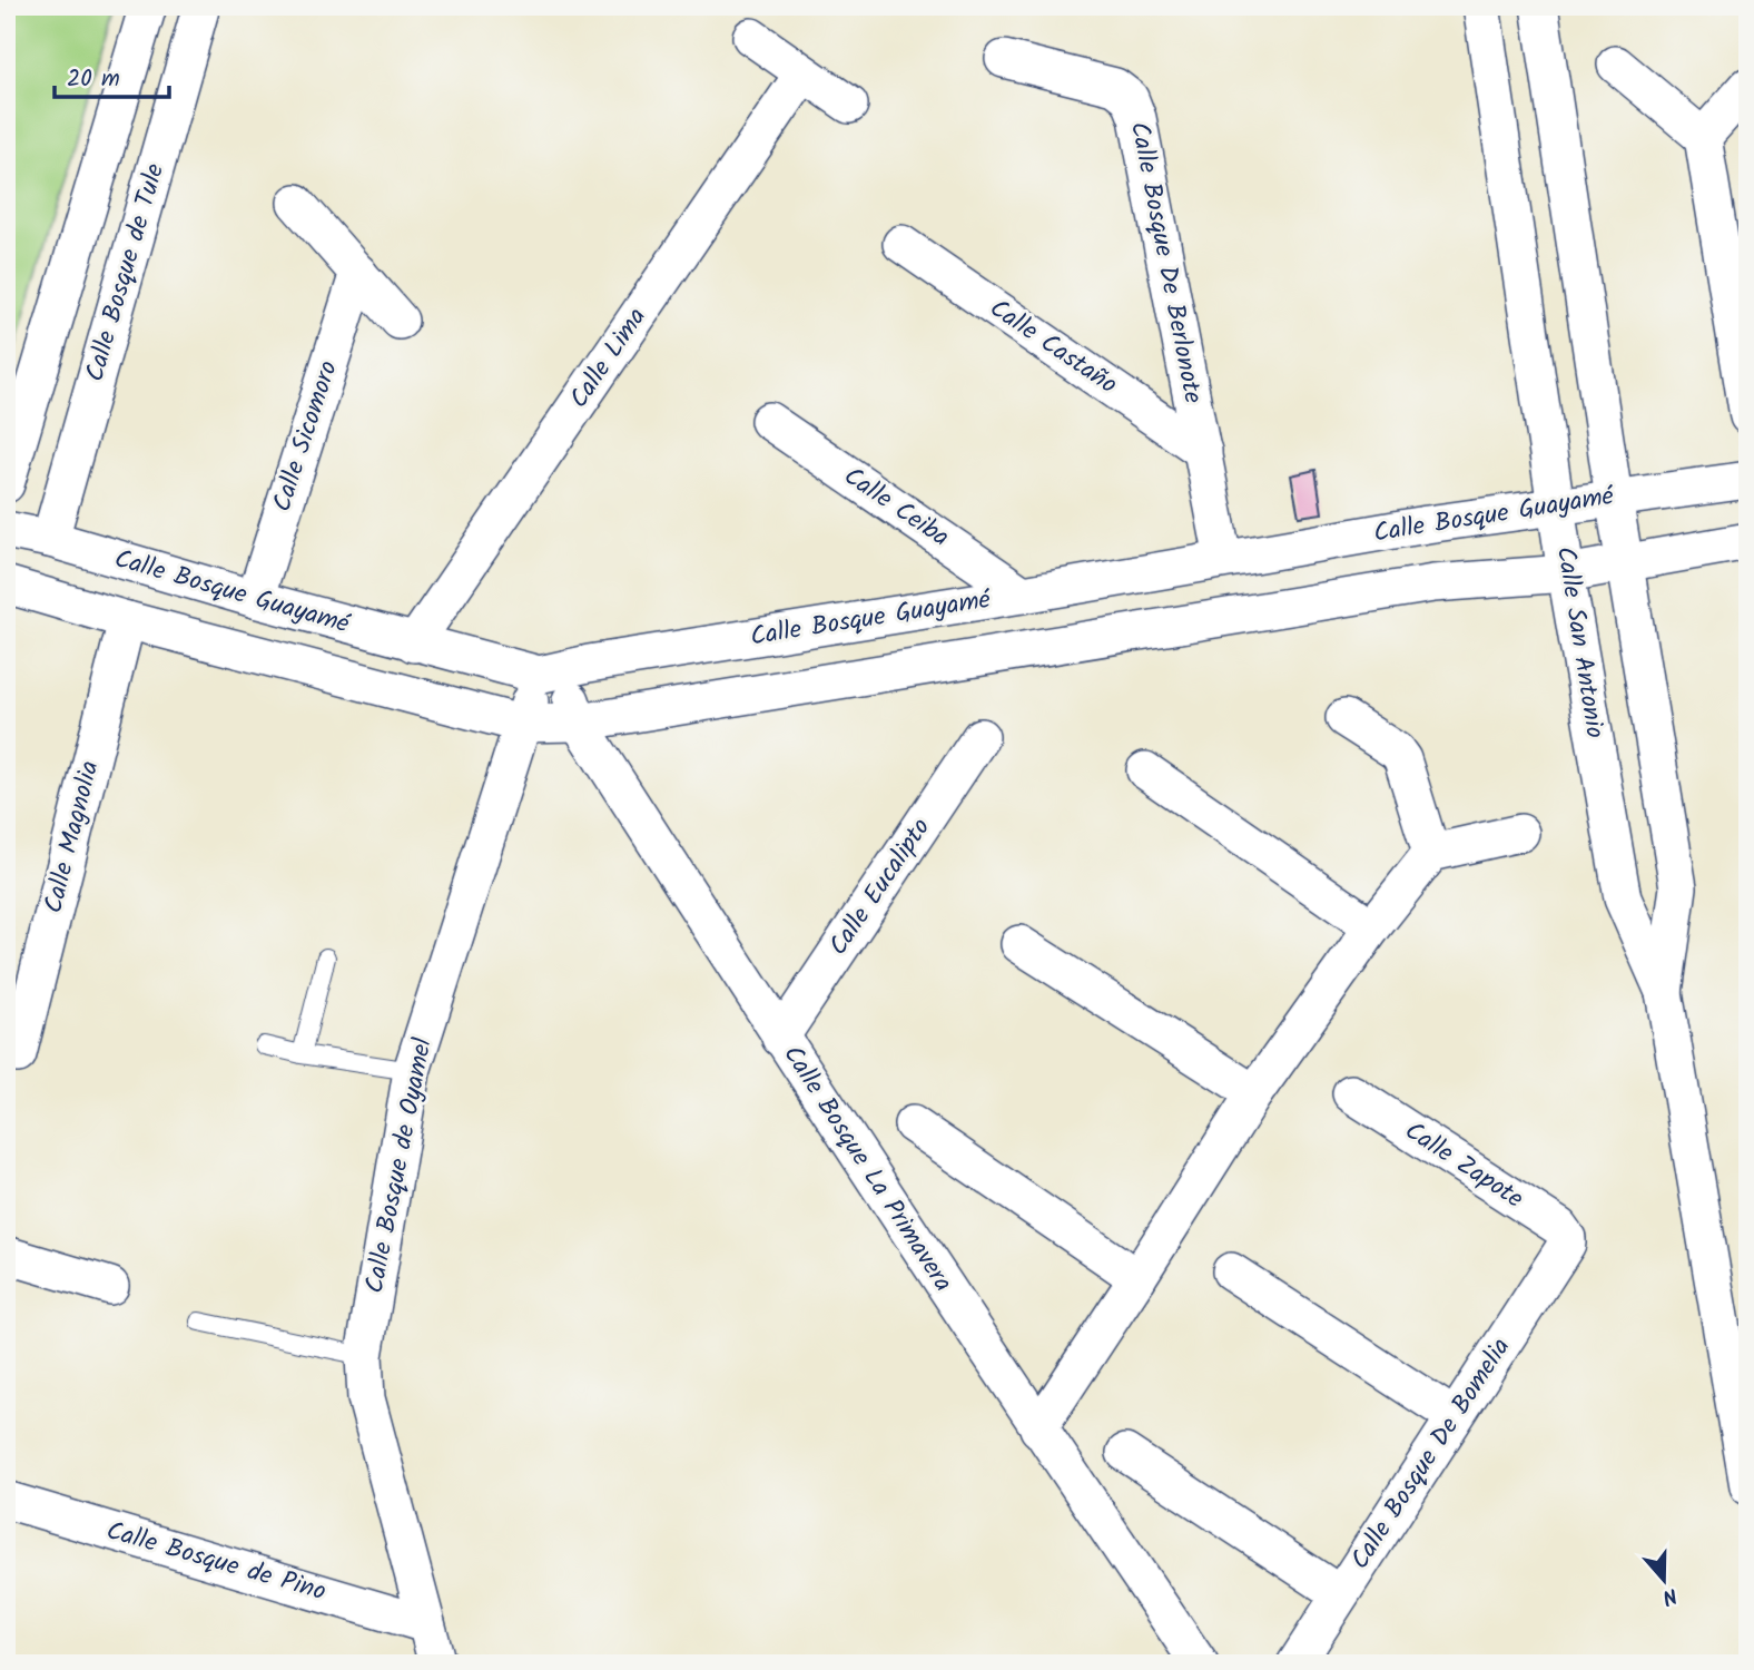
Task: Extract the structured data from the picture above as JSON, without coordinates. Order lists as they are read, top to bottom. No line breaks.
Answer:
{"streets":{"street":["Calle Bosque De Berlonote","Calle Bosque de Tule","Calle Castaño","Calle Lima","Calle Sicomoro","Calle Ceiba","Calle Bosque Guayamé","Calle San Antonio","Calle Magnolia","Calle Eucalipto","Calle Bosque de Oyamel","Calle Zapote","Calle Bosque La Primavera","Calle Bosque De Bomelia","Calle Bosque de Pino"]},"crossings":[["Calle Bosque De Berlonote","Calle Castaño"],["Calle Bosque De Berlonote","Calle Bosque Guayamé"],["Calle Bosque de Tule","Calle Bosque Guayamé"],["Calle Lima","Calle Bosque Guayamé"],["Calle Sicomoro","Calle Bosque Guayamé"],["Calle Ceiba","Calle Bosque Guayamé"],["Calle Bosque Guayamé","Calle San Antonio"],["Calle Bosque Guayamé","Calle Magnolia"],["Calle Bosque Guayamé","Calle Bosque de Oyamel"],["Calle Bosque Guayamé","Calle Bosque La Primavera"],["Calle Eucalipto","Calle Bosque La Primavera"],["Calle Bosque de Oyamel","Calle Bosque de Pino"],["Calle Zapote","Calle Bosque De Bomelia"]],"scale_bar":"20 m","north":"bottom"}
